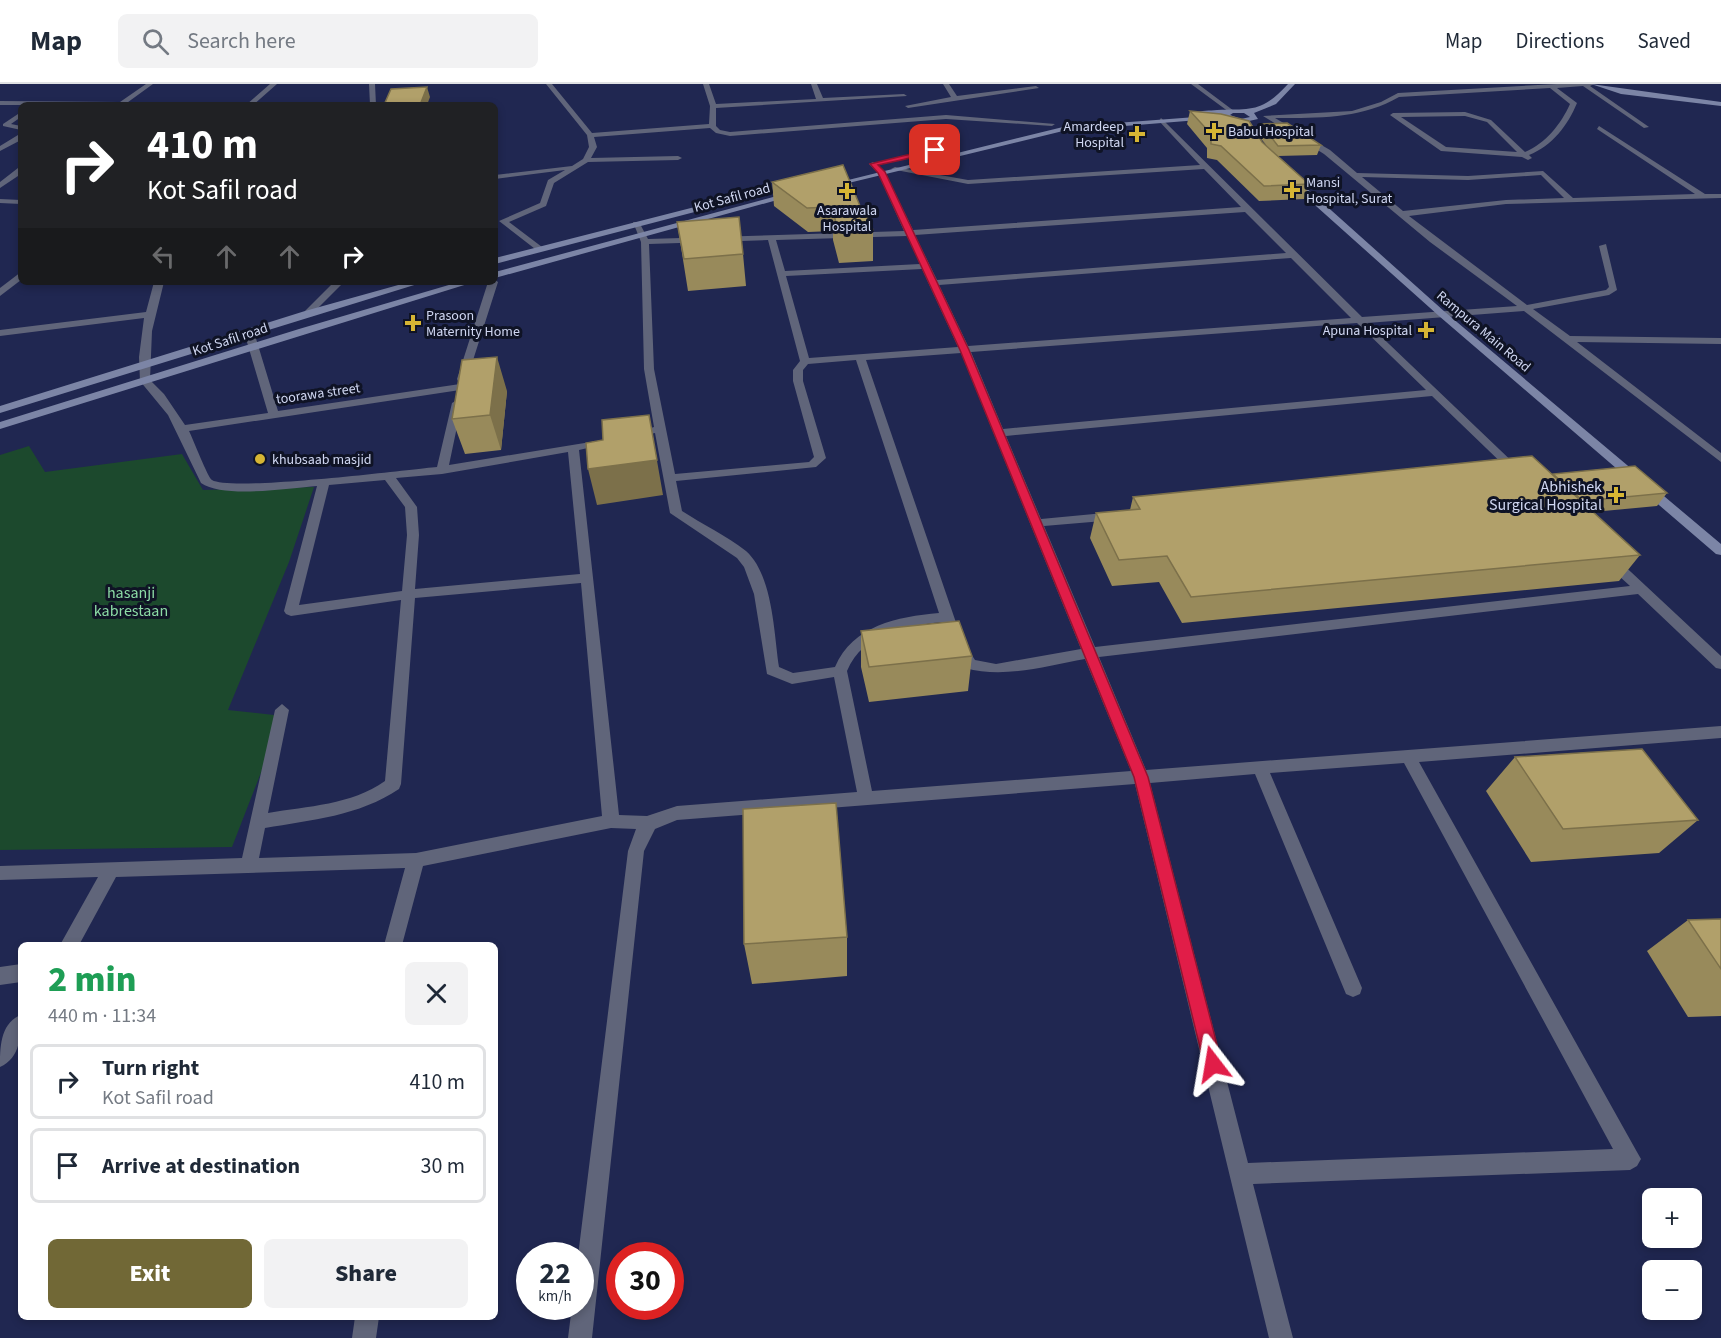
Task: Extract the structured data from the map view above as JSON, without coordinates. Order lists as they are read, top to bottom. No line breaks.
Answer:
{"streets":{"main road":["Kot Safil road","Rampura Main Road"],"street":["toorawa street"]},"parks":["hasanji kabrestaan"],"places":{"health":["Babul Hospital","Amardeep Hospital","Mansi Hospital, Surat","Asarawala Hospital","Prasoon Maternity Home","Apuna Hospital","Abhishek Surgical Hospital"],"other":["khubsaab masjid"]},"page":{"header":"Map","search":"Search here","nav":["Map","Directions","Saved"],"turn":["410 m","Kot Safil road"],"heading":["2 min","440 m · 11:34"],"list":[{"name":"Turn right","note":"Kot Safil road","value":"410 m"},{"name":"Arrive at destination","value":"30 m"}],"map_buttons":["+","−"],"buttons":["Exit","Share"],"speed":"22 km/h","limit":"30"}}
